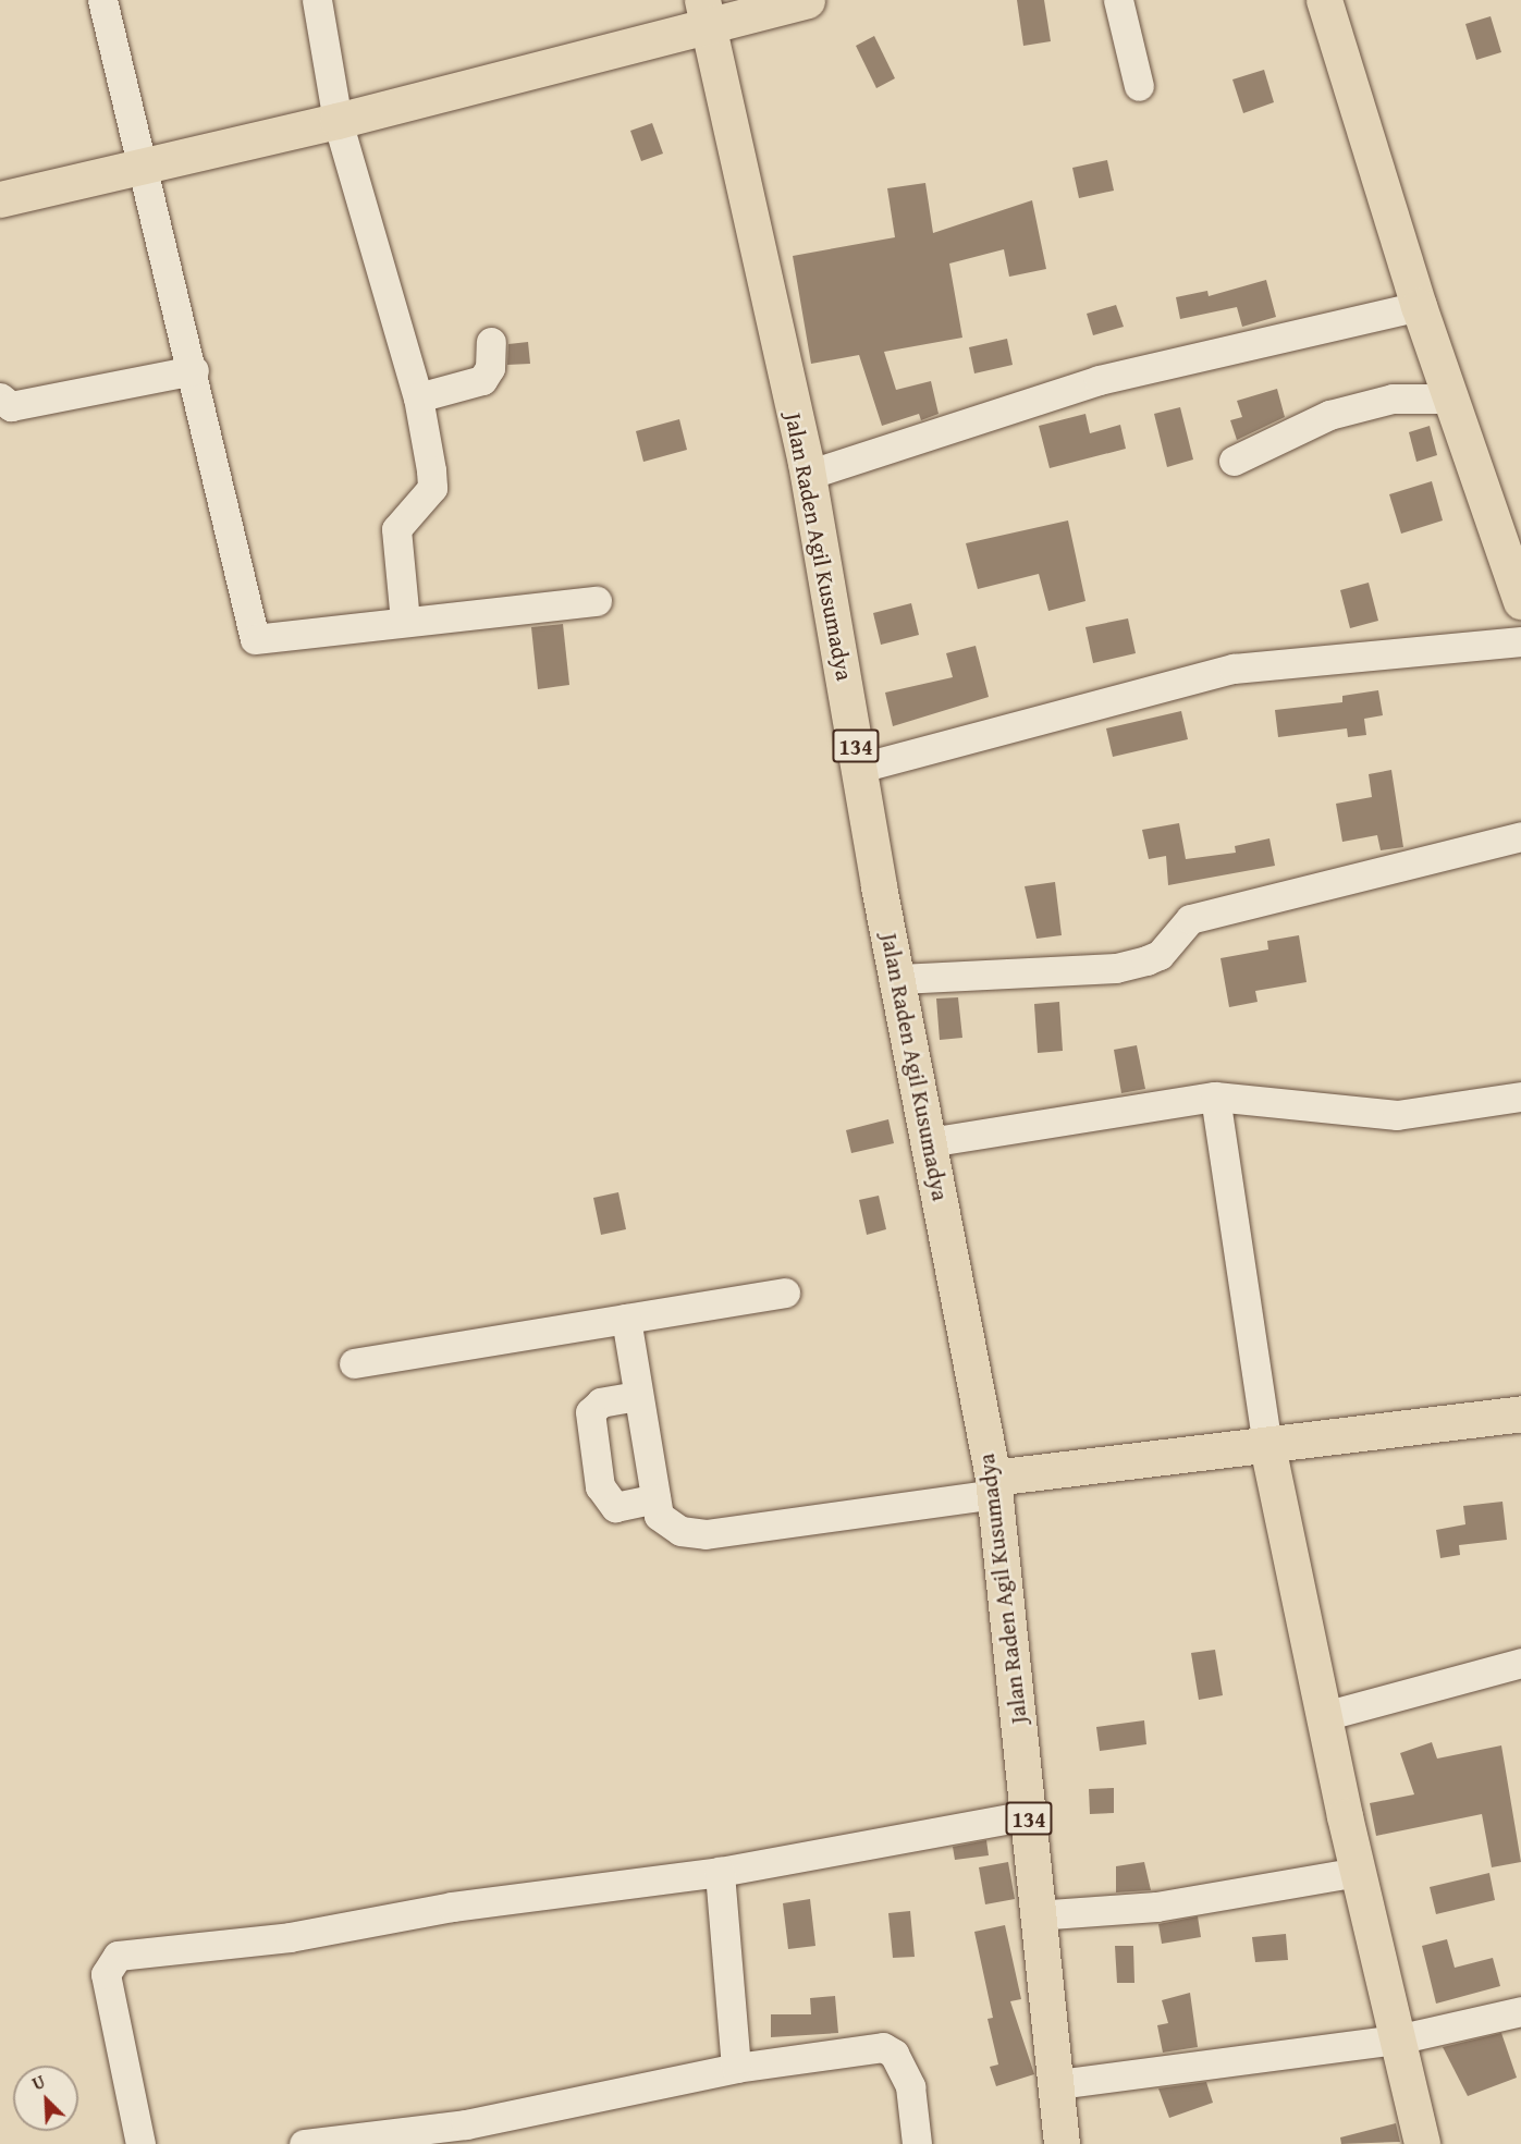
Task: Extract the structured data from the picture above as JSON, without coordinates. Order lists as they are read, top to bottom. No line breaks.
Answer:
{"streets":{"main road":["Jalan Raden Agil Kusumadya","134"]},"north":"top left"}
